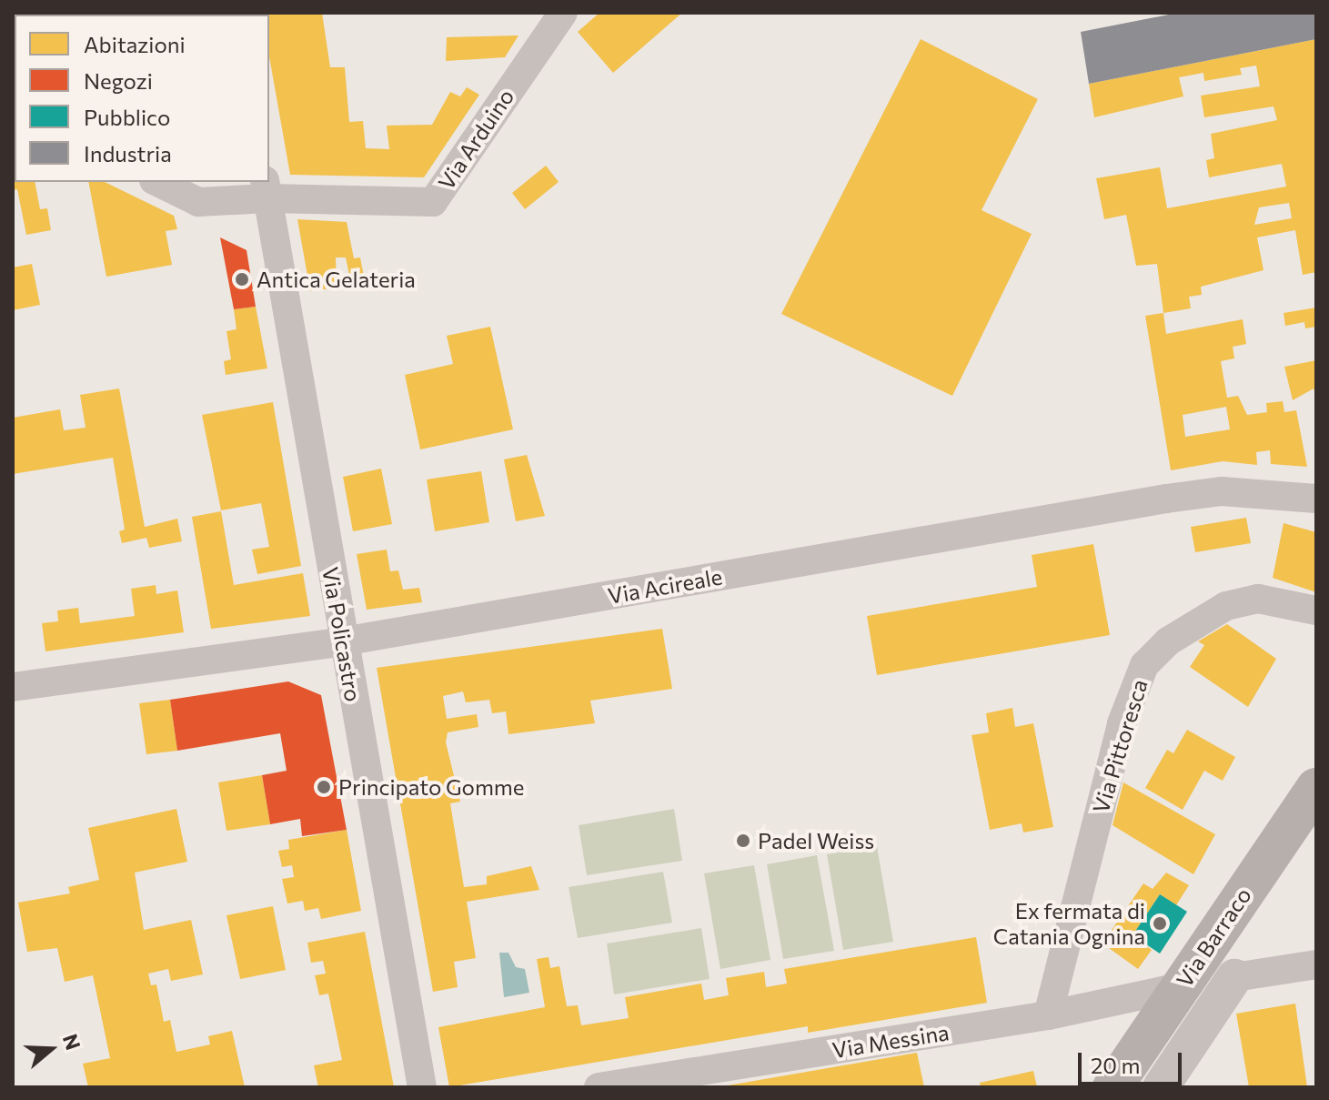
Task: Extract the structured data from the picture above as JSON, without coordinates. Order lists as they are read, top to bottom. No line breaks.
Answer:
{"streets":{"main road":["Via Barraco"],"street":["Via Arduino","Via Acireale","Via Policastro","Via Pittoresca","Via Messina"]},"crossings":[["Via Arduino","Via Policastro"],["Via Acireale","Via Policastro"],["Via Pittoresca","Via Messina"],["Via Barraco","Via Messina"]],"places":["Antica Gelateria","Principato Gomme","Padel Weiss","Ex fermata di Catania Ognina"],"legend":["Abitazioni","Negozi","Pubblico","Industria"],"scale_bar":"20 m","north":"right"}
